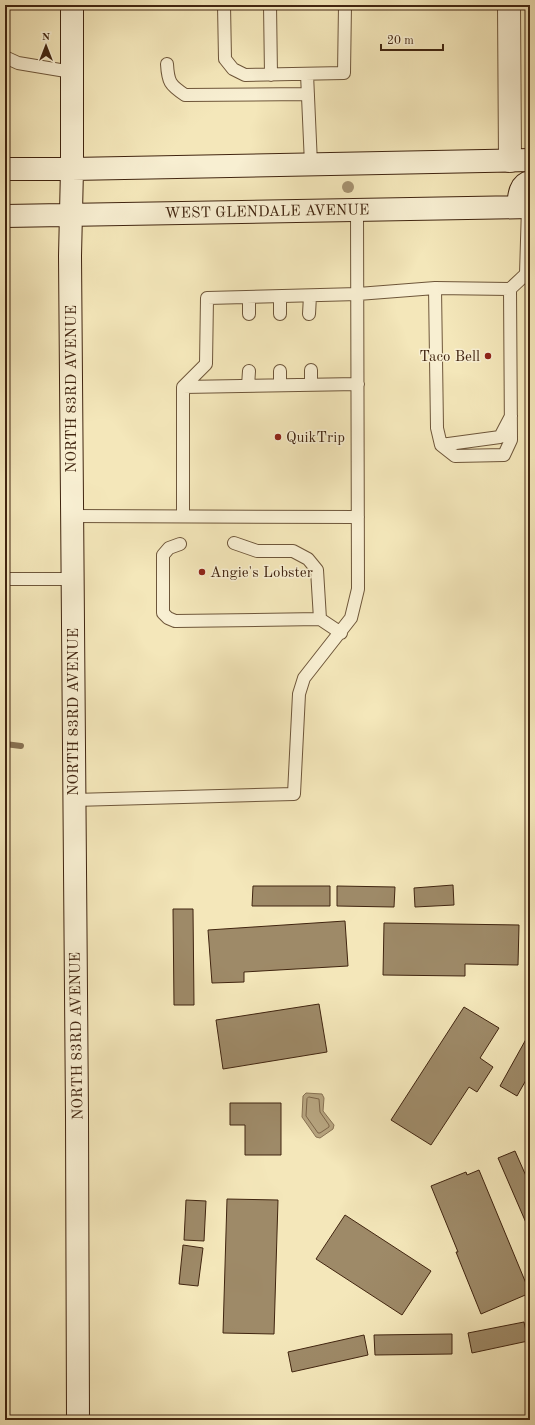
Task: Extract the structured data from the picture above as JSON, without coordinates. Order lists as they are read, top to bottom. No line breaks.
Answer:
{"streets":{"main road":["WEST GLENDALE AVENUE","NORTH 83RD AVENUE"]},"crossings":[["WEST GLENDALE AVENUE","NORTH 83RD AVENUE"]],"places":["Taco Bell","QuikTrip","Angie's Lobster"],"scale_bar":"20 m","north":"top"}
